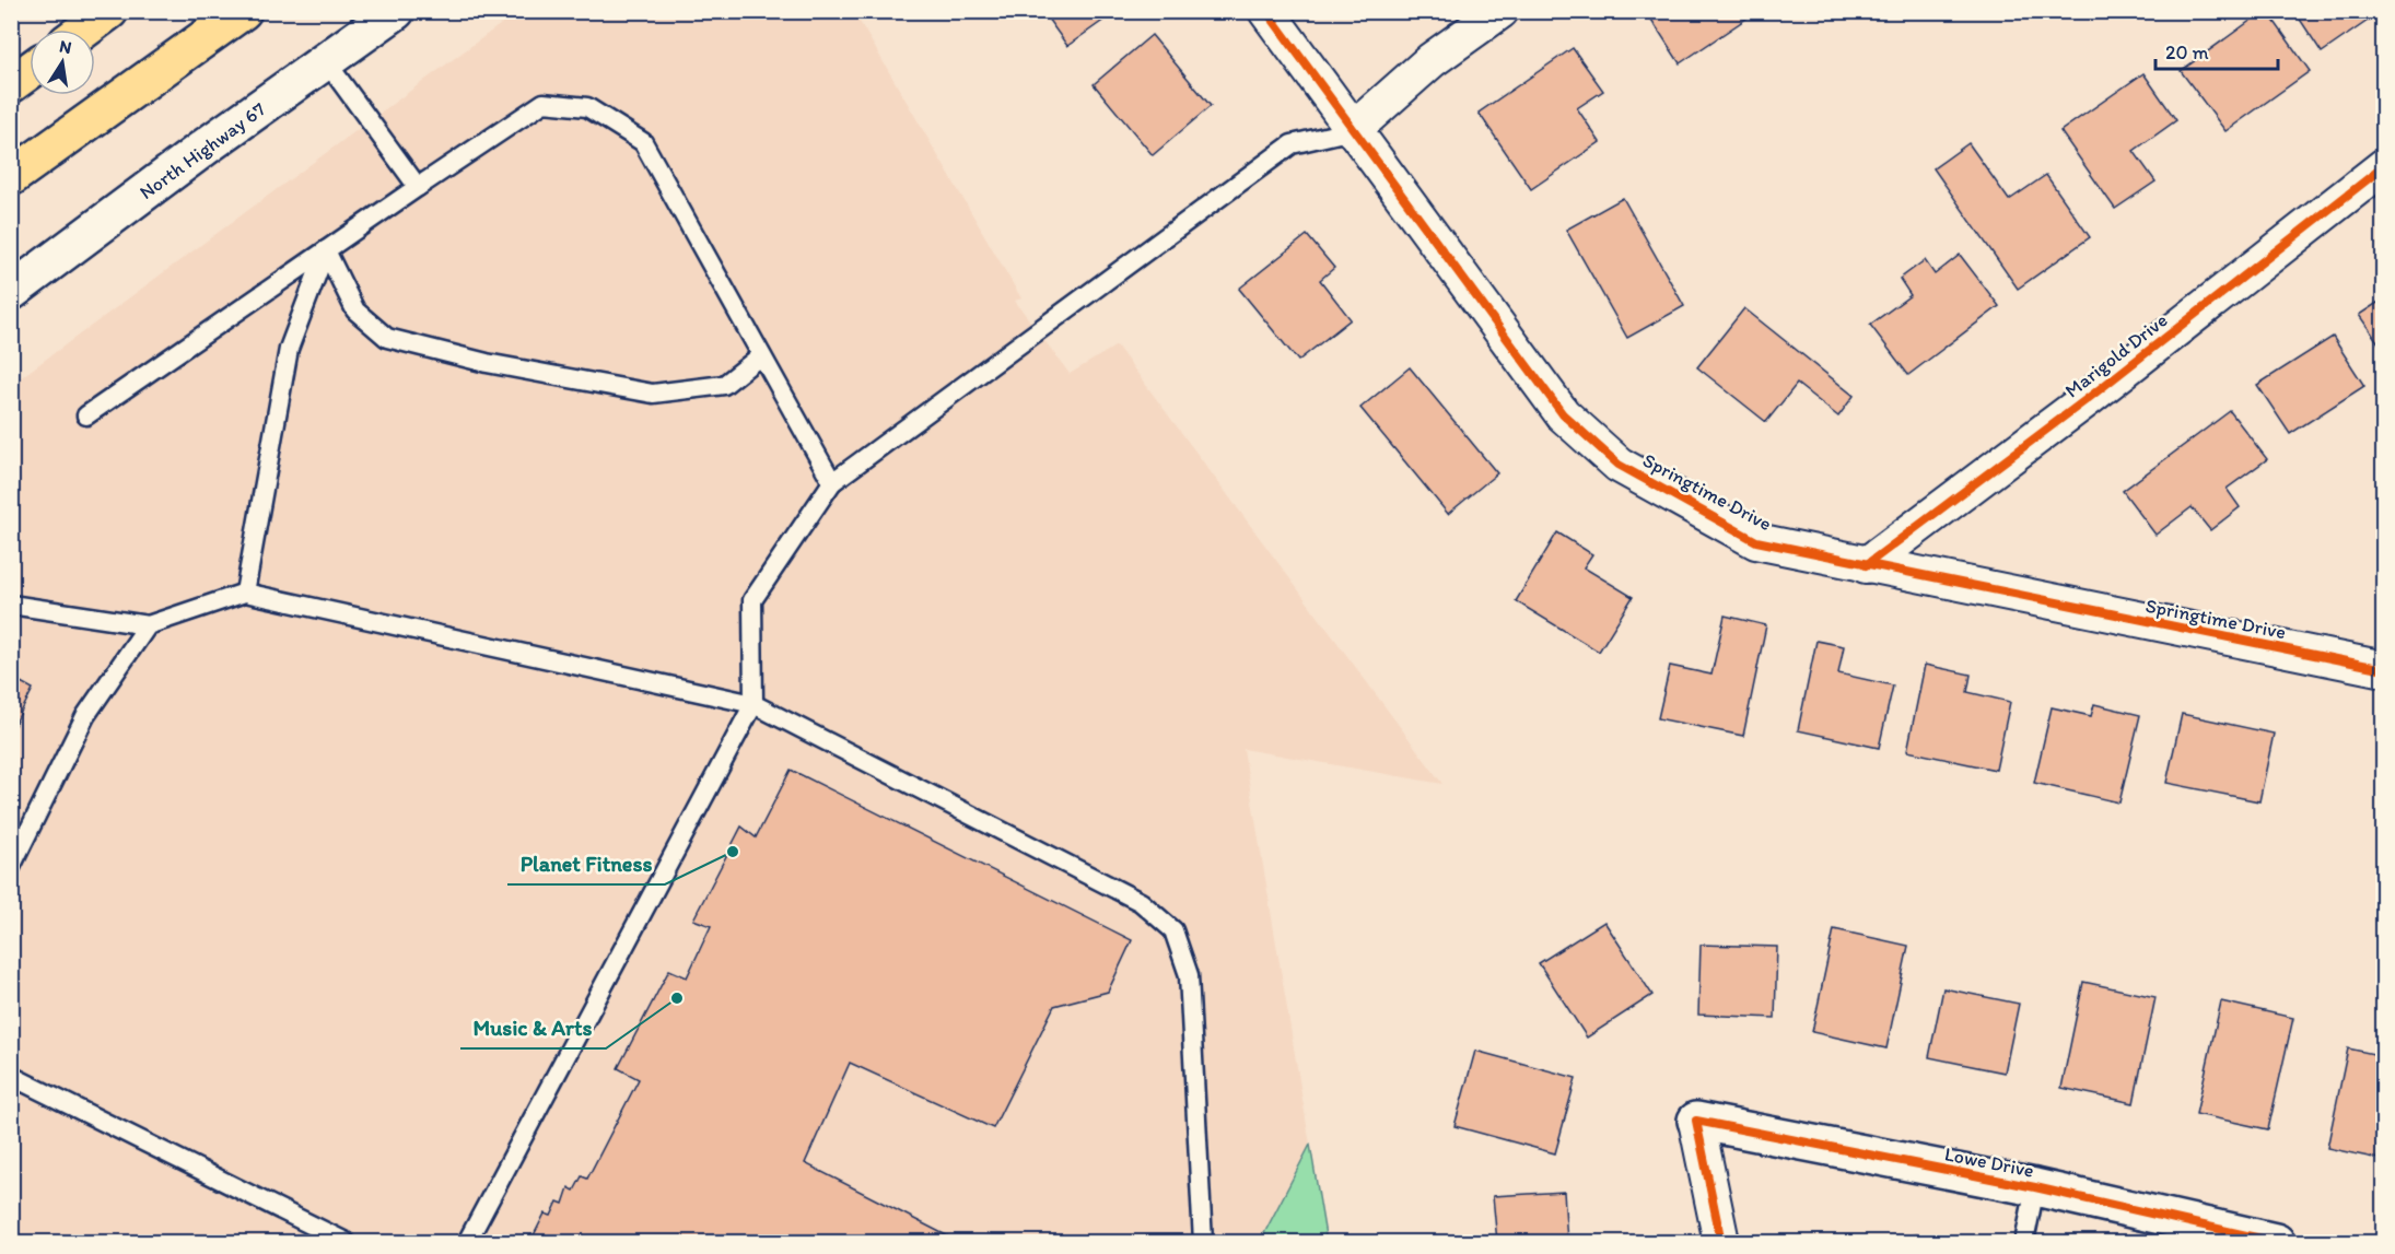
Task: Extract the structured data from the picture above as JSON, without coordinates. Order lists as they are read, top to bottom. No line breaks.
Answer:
{"streets":{"street":["North Highway 67","Marigold Drive","Springtime Drive","Lowe Drive"]},"crossings":[["Marigold Drive","Springtime Drive"]],"places":["Planet Fitness","Music & Arts"],"scale_bar":"20 m","north":"top"}
